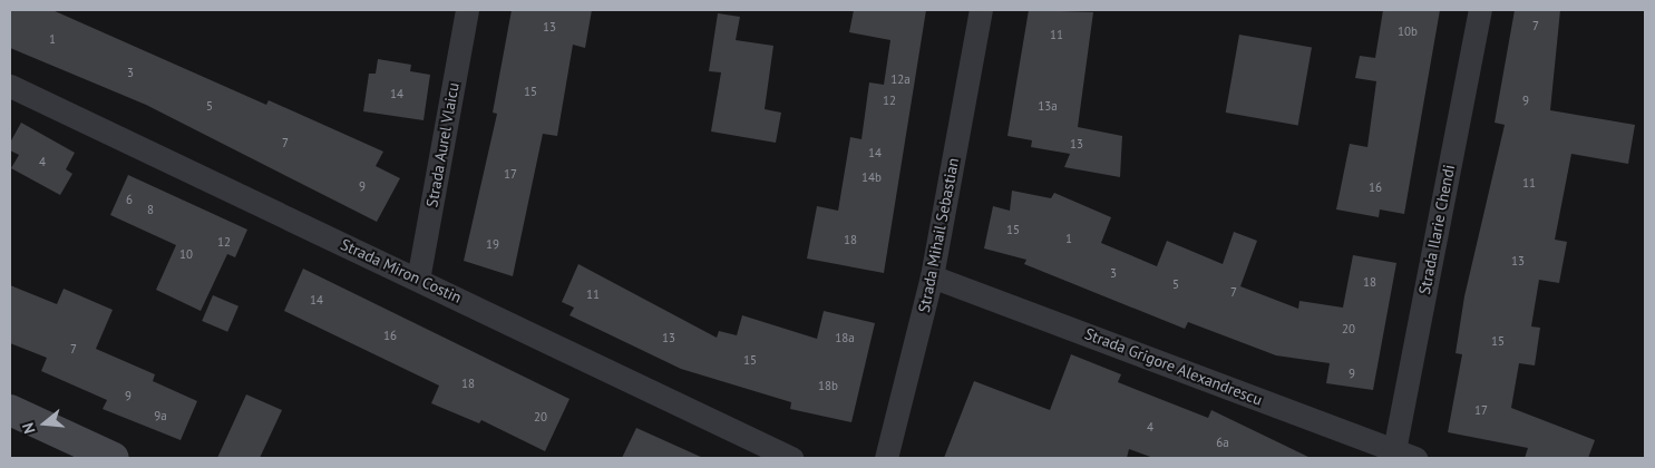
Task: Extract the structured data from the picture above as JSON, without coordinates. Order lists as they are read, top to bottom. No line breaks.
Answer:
{"streets":{"street":["Strada Aurel Vlaicu","Strada Ilarie Chendi","Strada Mihail Sebastian","Strada Miron Costin","Strada Grigore Alexandrescu"]},"crossings":[["Strada Aurel Vlaicu","Strada Miron Costin"],["Strada Ilarie Chendi","Strada Grigore Alexandrescu"],["Strada Mihail Sebastian","Strada Grigore Alexandrescu"]],"house_numbers":["7","13","10b","11","1","3","12a","15","14","12","9","5","13a","7","13","14","4","17","14b","11","9","16","6","8","15","1","18","12","19","10","13","3","18","5","7","11","14","20","16","13","18a","15","7","15","9","18","18b","9","17","9a","20","4","6a"],"north":"left"}
